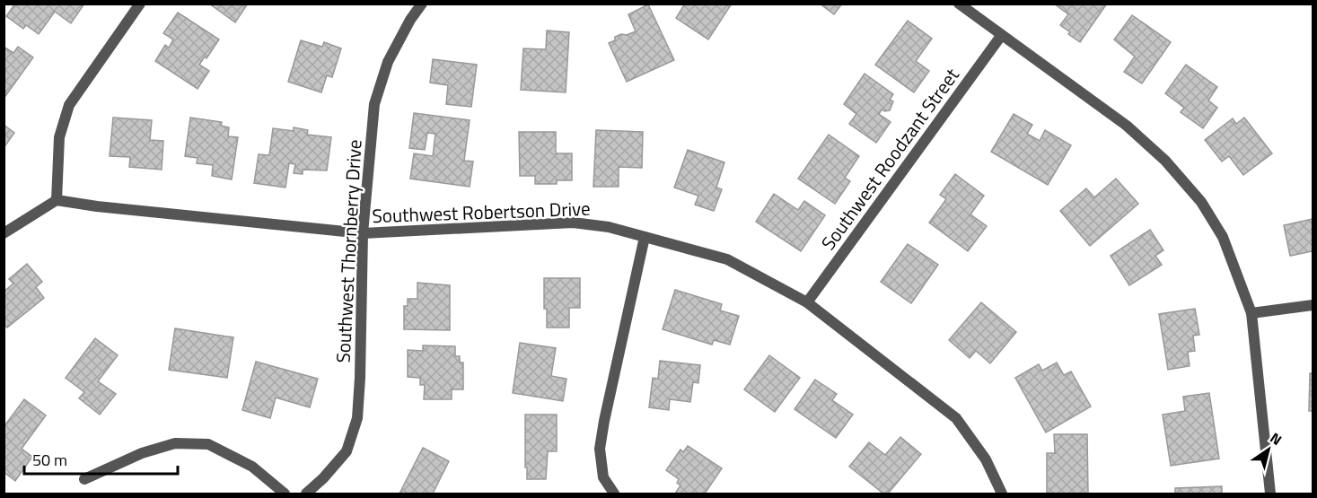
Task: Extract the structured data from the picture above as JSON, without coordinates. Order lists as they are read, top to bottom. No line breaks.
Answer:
{"streets":{"street":["Southwest Roodzant Street","Southwest Robertson Drive","Southwest Thornberry Drive"]},"crossings":[["Southwest Roodzant Street","Southwest Robertson Drive"],["Southwest Robertson Drive","Southwest Thornberry Drive"]],"scale_bar":"50 m","north":"top right"}
